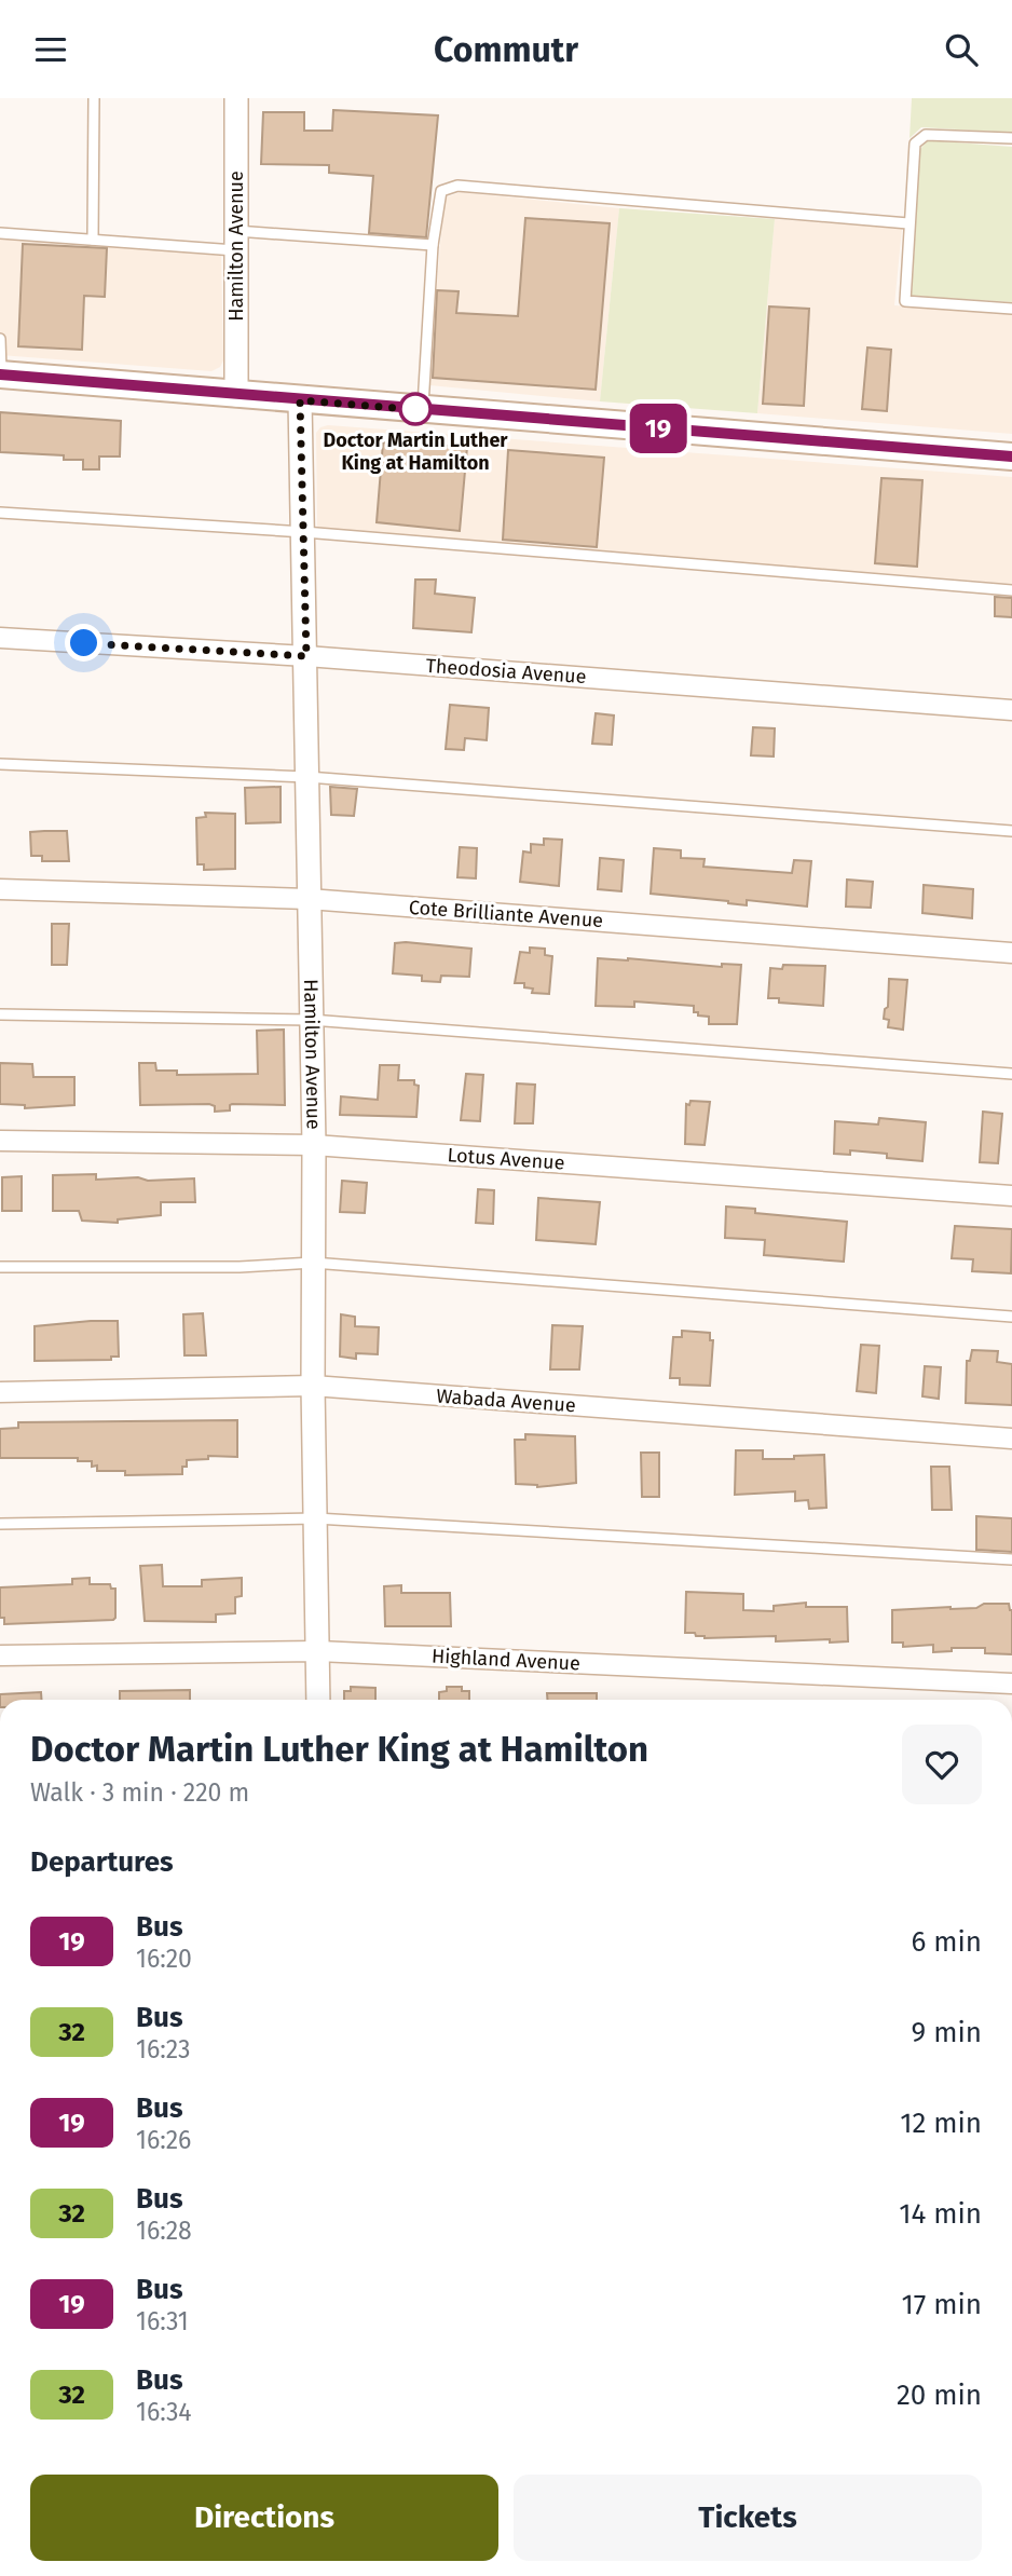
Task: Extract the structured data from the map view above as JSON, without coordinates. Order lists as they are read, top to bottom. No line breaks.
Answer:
{"streets":{"street":["Hamilton Avenue","Theodosia Avenue","Cote Brilliante Avenue","Lotus Avenue","Wabada Avenue","Highland Avenue"]},"crossings":[["Hamilton Avenue","Theodosia Avenue"],["Hamilton Avenue","Cote Brilliante Avenue"],["Hamilton Avenue","Lotus Avenue"],["Hamilton Avenue","Wabada Avenue"],["Hamilton Avenue","Highland Avenue"]],"places":["Doctor Martin Luther King at Hamilton"],"lines":["bus line 19"],"page":{"header":"Commutr","on_map":"19","heading":[["Doctor Martin Luther King at Hamilton","Walk · 3 min · 220 m"],"Departures"],"list":[{"mark":"19","name":"Bus","note":"16:20","value":"6 min"},{"mark":"32","name":"Bus","note":"16:23","value":"9 min"},{"mark":"19","name":"Bus","note":"16:26","value":"12 min"},{"mark":"32","name":"Bus","note":"16:28","value":"14 min"},{"mark":"19","name":"Bus","note":"16:31","value":"17 min"},{"mark":"32","name":"Bus","note":"16:34","value":"20 min"}],"buttons":["Directions","Tickets"]}}
